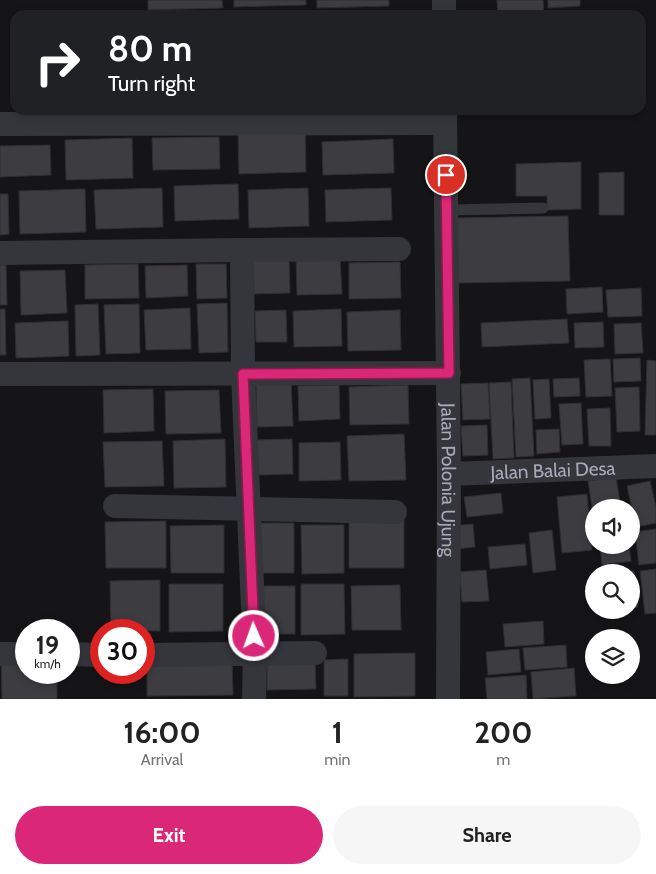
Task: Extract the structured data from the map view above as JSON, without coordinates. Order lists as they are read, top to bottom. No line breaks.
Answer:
{"streets":{"street":["Jalan Balai Desa","Jalan Polonia Ujung"]},"crossings":[["Jalan Balai Desa","Jalan Polonia Ujung"]],"page":{"turn":["80 m","Turn right"],"speed":"19 km/h","limit":"30","eta":["16:00","Arrival","1","min","200","m"],"buttons":["Exit","Share"]}}
